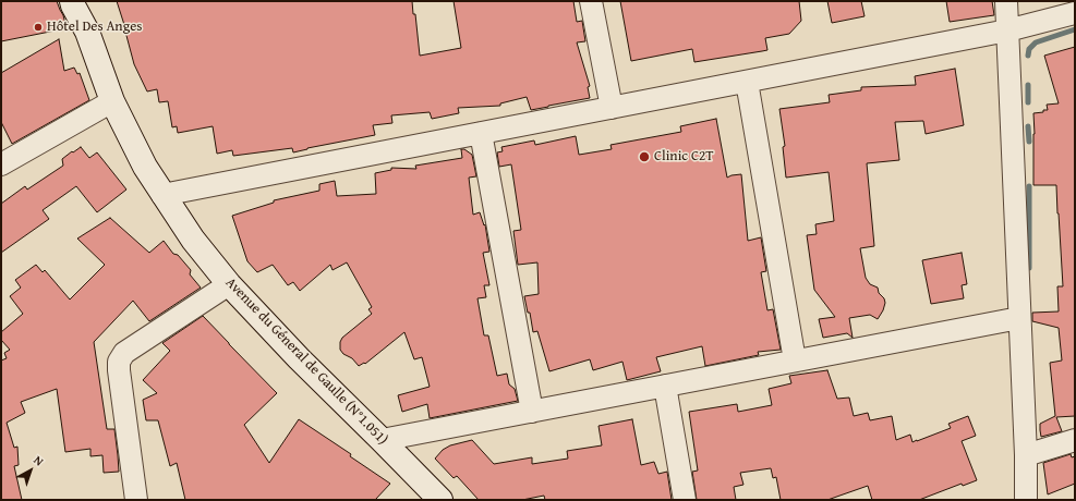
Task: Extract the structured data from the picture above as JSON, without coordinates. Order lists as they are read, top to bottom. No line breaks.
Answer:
{"streets":{"main road":["Avenue du Géneral de Gaulle (N°1.051)"]},"places":["Hôtel Des Anges","Clinic C2T"],"north":"top right"}
